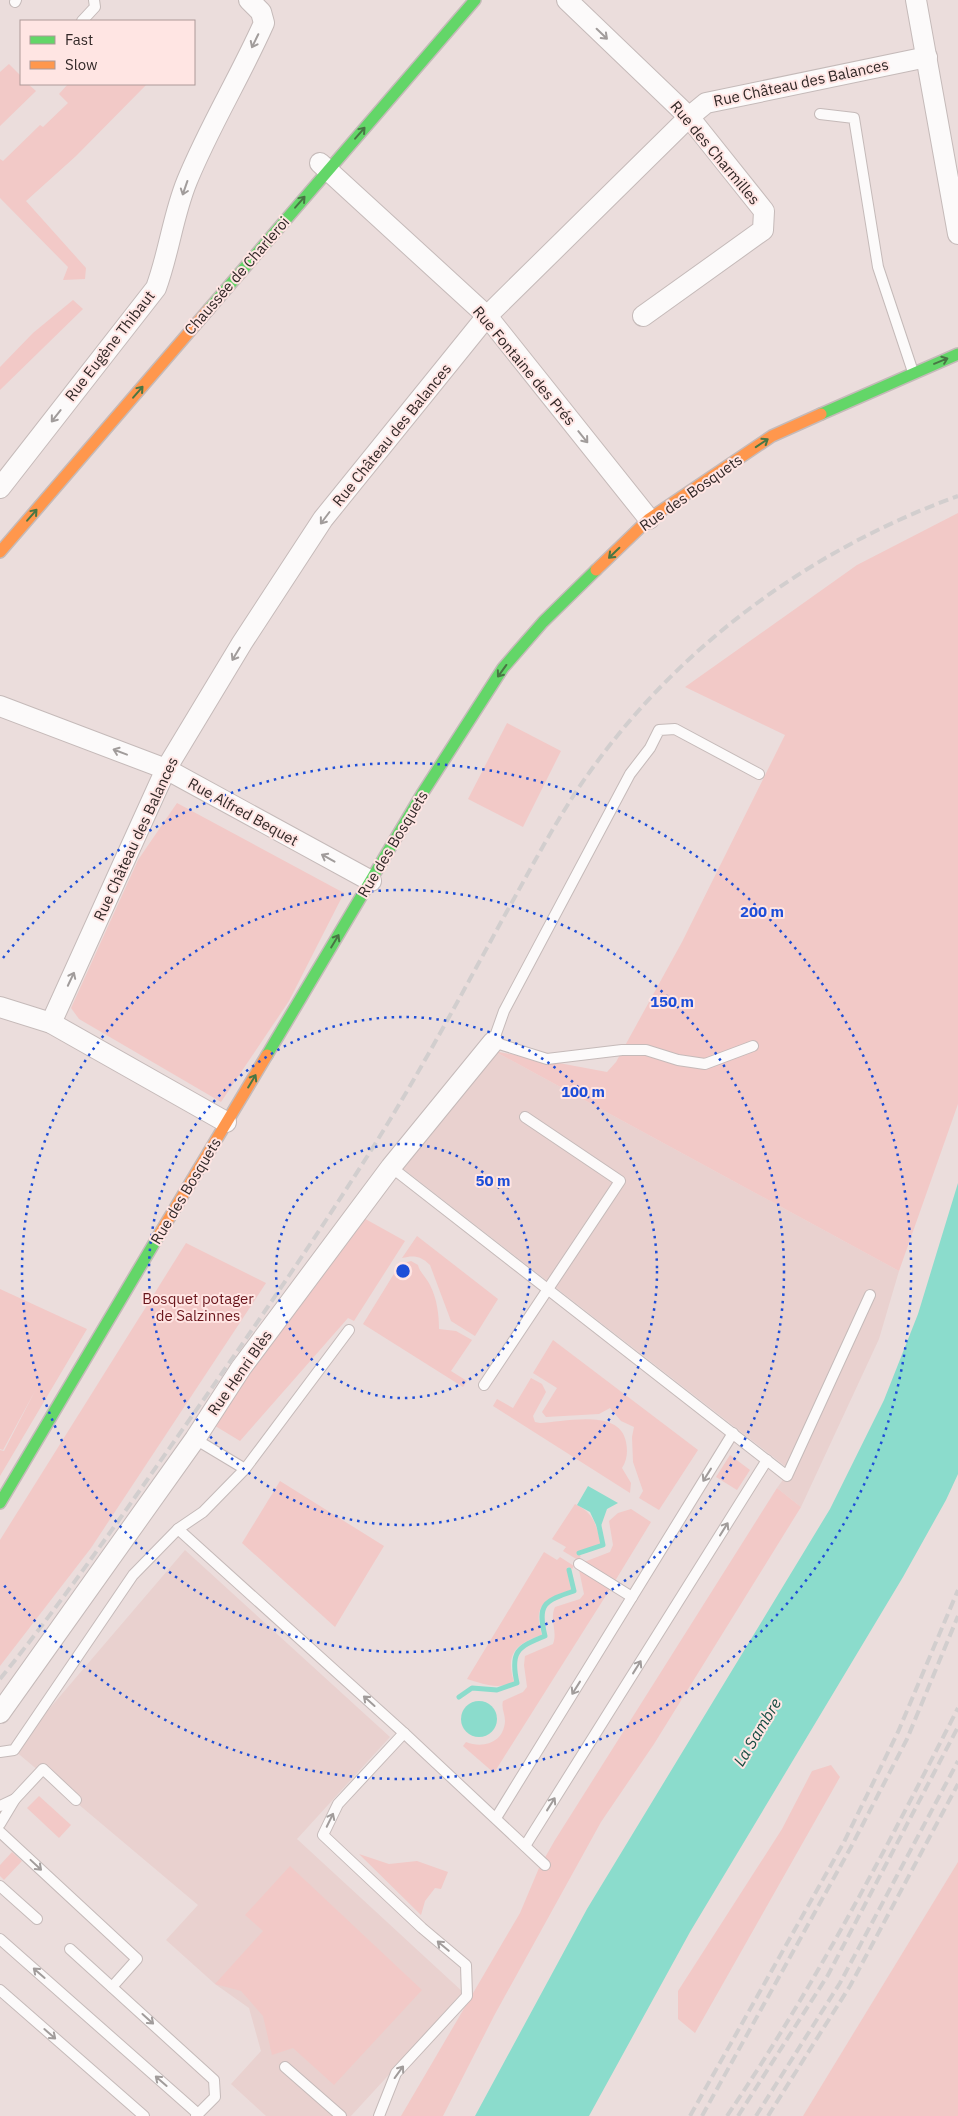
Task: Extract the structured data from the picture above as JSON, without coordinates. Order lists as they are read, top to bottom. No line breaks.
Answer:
{"streets":{"street":["Rue Château des Balances","Rue des Charmilles","Chaussée de Charleroi","Rue Eugène Thibaut","Rue Fontaine des Prés","Rue des Bosquets","Rue Alfred Bequet","Rue Henri Blès"]},"crossings":[["Rue Château des Balances","Rue des Charmilles"],["Rue Château des Balances","Rue Fontaine des Prés"],["Rue Château des Balances","Rue Alfred Bequet"],["Chaussée de Charleroi","Rue Fontaine des Prés"],["Rue Fontaine des Prés","Rue des Bosquets"],["Rue des Bosquets","Rue Alfred Bequet"]],"one_way":["Rue des Charmilles","Rue Eugène Thibaut","Rue Fontaine des Prés","Rue Alfred Bequet"],"water":["La Sambre"],"parks":["Bosquet potager de Salzinnes"],"legend":["Fast","Slow"],"rings":["200 m","150 m","100 m","50 m"]}
